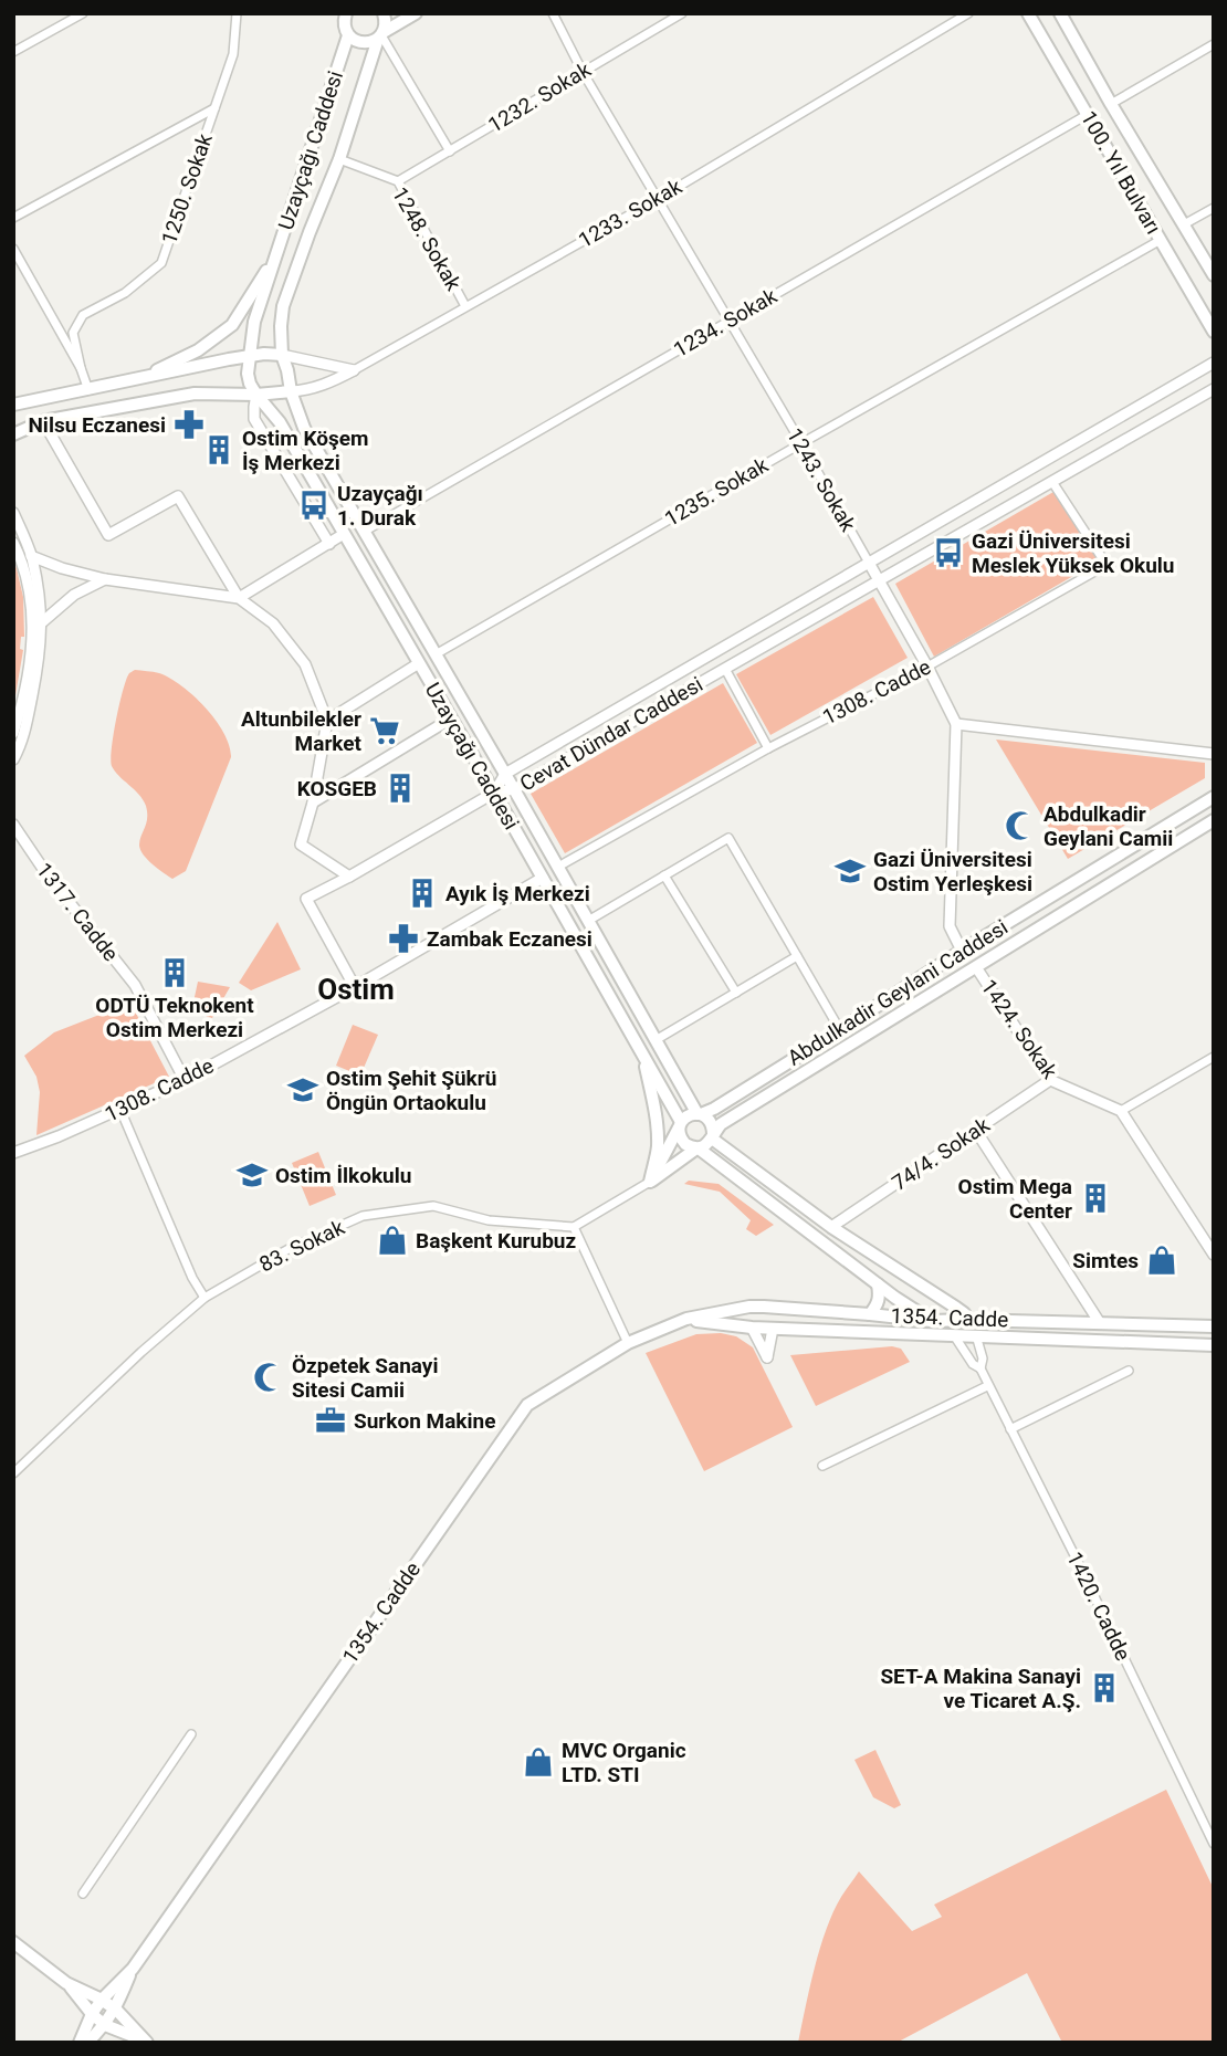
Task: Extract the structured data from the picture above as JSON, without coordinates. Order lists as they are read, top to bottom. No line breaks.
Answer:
{"streets":{"main road":["Uzayçağı Caddesi","100. Yıl Bulvarı","Abdulkadir Geylani Caddesi","1354. Cadde"],"street":["1232. Sokak","1250. Sokak","1233. Sokak","1248. Sokak","1234. Sokak","1243. Sokak","1235. Sokak","1308. Cadde","Cevat Dündar Caddesi","1317. Cadde","1424. Sokak","74/4. Sokak","83. Sokak","1420. Cadde"]},"crossings":[["1232. Sokak","1248. Sokak"],["1232. Sokak","1243. Sokak"],["Uzayçağı Caddesi","1248. Sokak"],["Uzayçağı Caddesi","1234. Sokak"],["Uzayçağı Caddesi","1235. Sokak"],["Uzayçağı Caddesi","1308. Cadde"],["Uzayçağı Caddesi","Cevat Dündar Caddesi"],["Uzayçağı Caddesi","Abdulkadir Geylani Caddesi"],["100. Yıl Bulvarı","1234. Sokak"],["100. Yıl Bulvarı","1235. Sokak"],["1233. Sokak","1248. Sokak"],["1233. Sokak","1243. Sokak"],["1234. Sokak","1243. Sokak"],["1243. Sokak","1235. Sokak"],["1243. Sokak","1308. Cadde"],["1243. Sokak","Cevat Dündar Caddesi"],["1308. Cadde","Cevat Dündar Caddesi"],["1308. Cadde","1317. Cadde"],["Abdulkadir Geylani Caddesi","1424. Sokak"],["1424. Sokak","74/4. Sokak"],["1354. Cadde","1420. Cadde"]],"districts":["Ostim"],"places":{"pharmacy":["Nilsu Eczanesi","Zambak Eczanesi"],"building":["Ostim Köşem İş Merkezi","KOSGEB","Ayık İş Merkezi","ODTÜ Teknokent Ostim Merkezi","Ostim Mega Center","SET-A Makina Sanayi ve Ticaret A.Ş."],"bus stop":["Uzayçağı 1. Durak","Gazi Üniversitesi Meslek Yüksek Okulu"],"supermarket":["Altunbilekler Market"],"mosque":["Abdulkadir Geylani Camii","Özpetek Sanayi Sitesi Camii"],"school or university":["Gazi Üniversitesi Ostim Yerleşkesi","Ostim Şehit Şükrü Öngün Ortaokulu","Ostim İlkokulu"],"shop":["Başkent Kurubuz","Simtes","MVC Organic LTD. STI"],"office":["Surkon Makine"]}}
